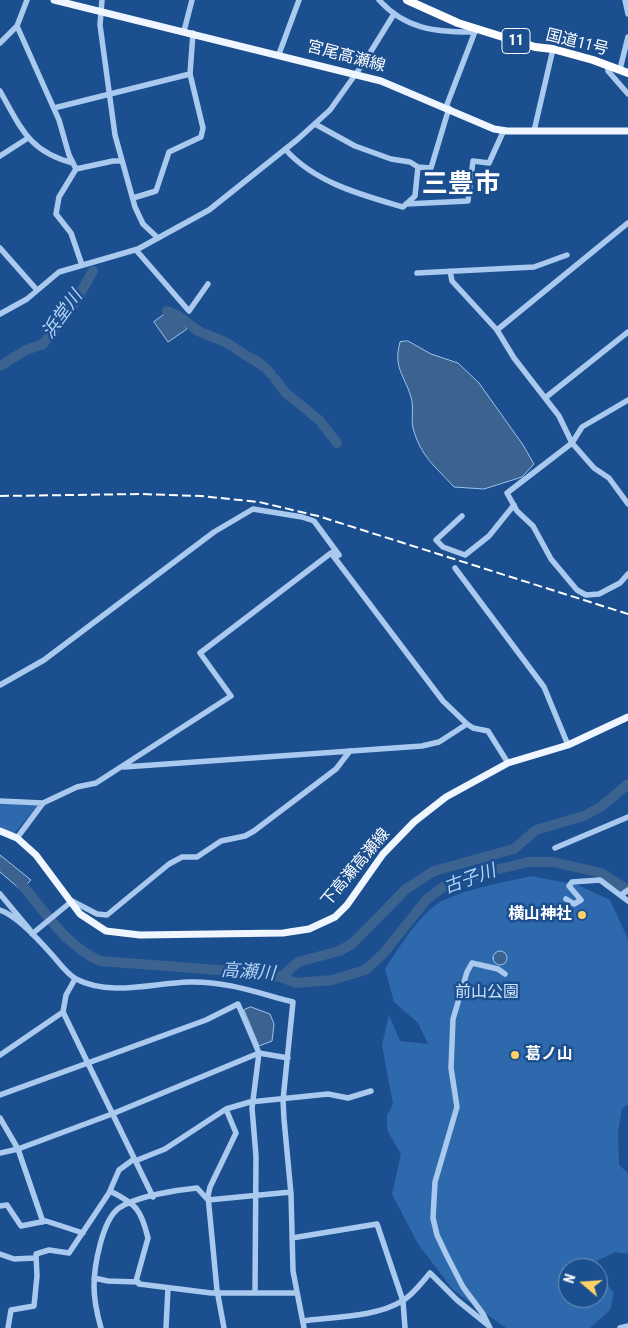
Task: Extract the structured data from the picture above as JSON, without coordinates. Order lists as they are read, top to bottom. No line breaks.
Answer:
{"streets":{"highway":["11","国道11号"],"main road":["宮尾高瀬線","下高瀬高瀬線"]},"districts":["三豊市"],"water":["浜堂川","古子川","高瀬川"],"parks":["前山公園"],"places":["横山神社","葛ノ山"],"north":"left"}
